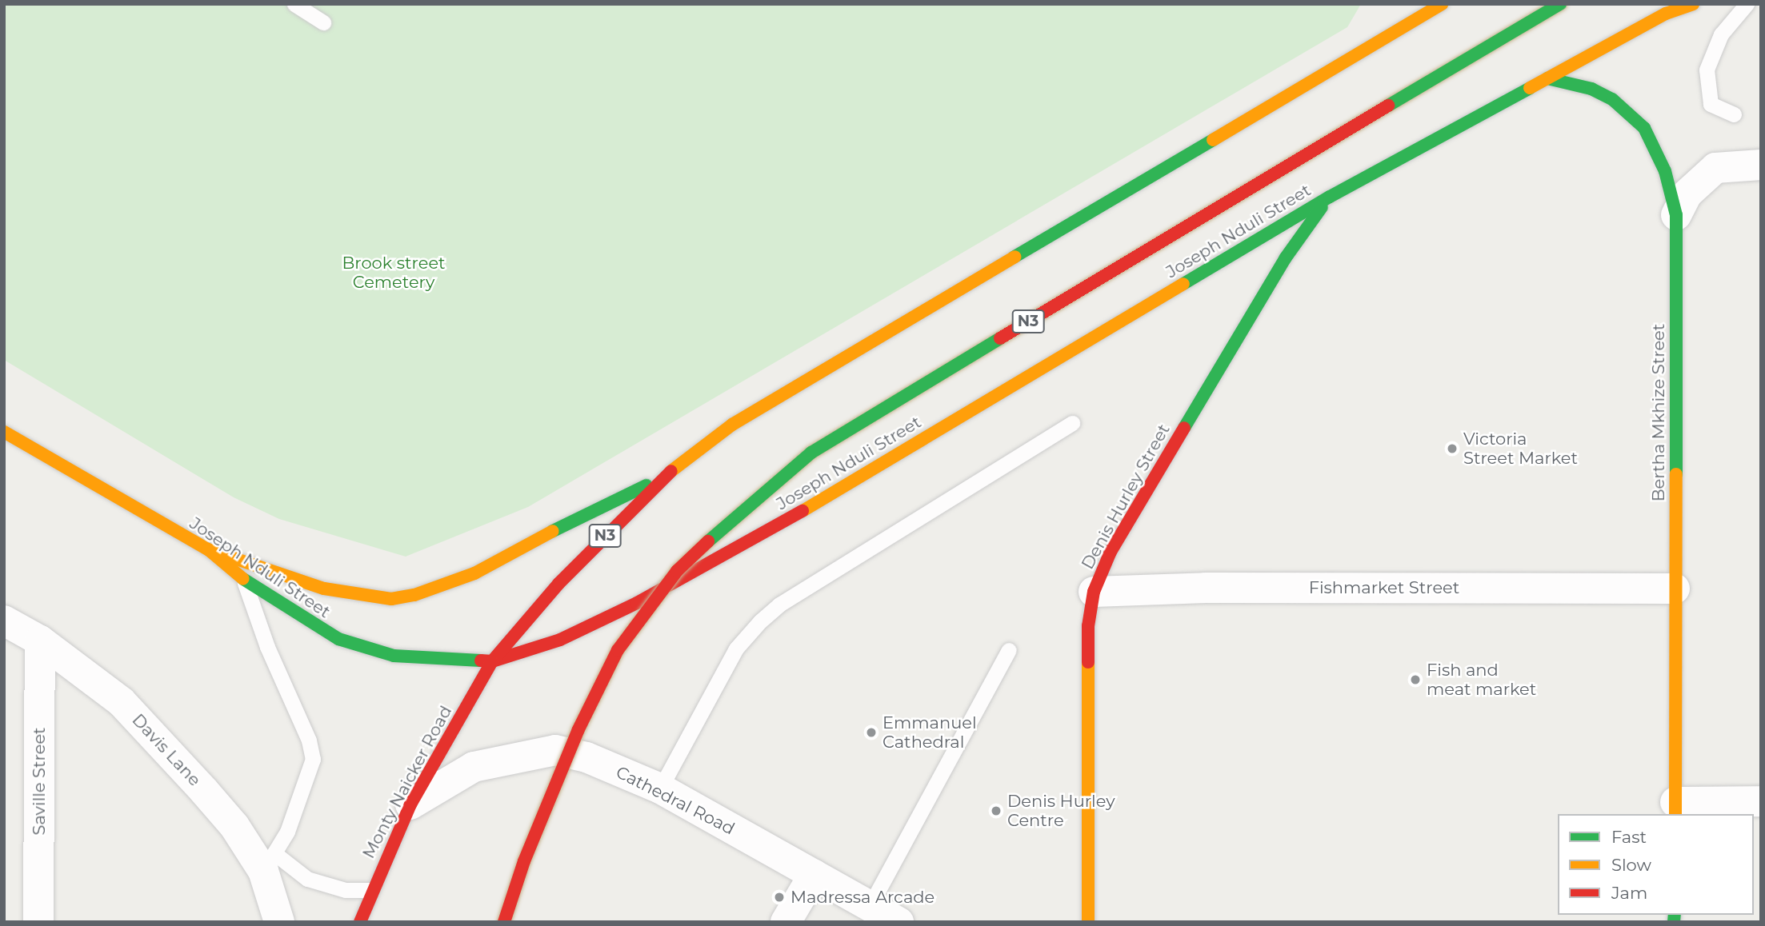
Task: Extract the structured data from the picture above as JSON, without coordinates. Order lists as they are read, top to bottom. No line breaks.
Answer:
{"streets":{"main road":["Joseph Nduli Street","N3","Bertha Mkhize Street","Denis Hurley Street","Monty Naicker Road"],"street":["Fishmarket Street","Davis Lane","Saville Street","Cathedral Road"]},"crossings":[["Joseph Nduli Street","N3"],["Joseph Nduli Street","Bertha Mkhize Street"],["Joseph Nduli Street","Denis Hurley Street"],["Joseph Nduli Street","Monty Naicker Road"],["N3","Monty Naicker Road"],["Bertha Mkhize Street","Fishmarket Street"],["Denis Hurley Street","Fishmarket Street"],["Davis Lane","Saville Street"],["Monty Naicker Road","Cathedral Road"]],"parks":["Brook street Cemetery"],"places":["Victoria Street Market","Fish and meat market","Emmanuel Cathedral","Denis Hurley Centre","Madressa Arcade"],"legend":["Fast","Slow","Jam"]}
